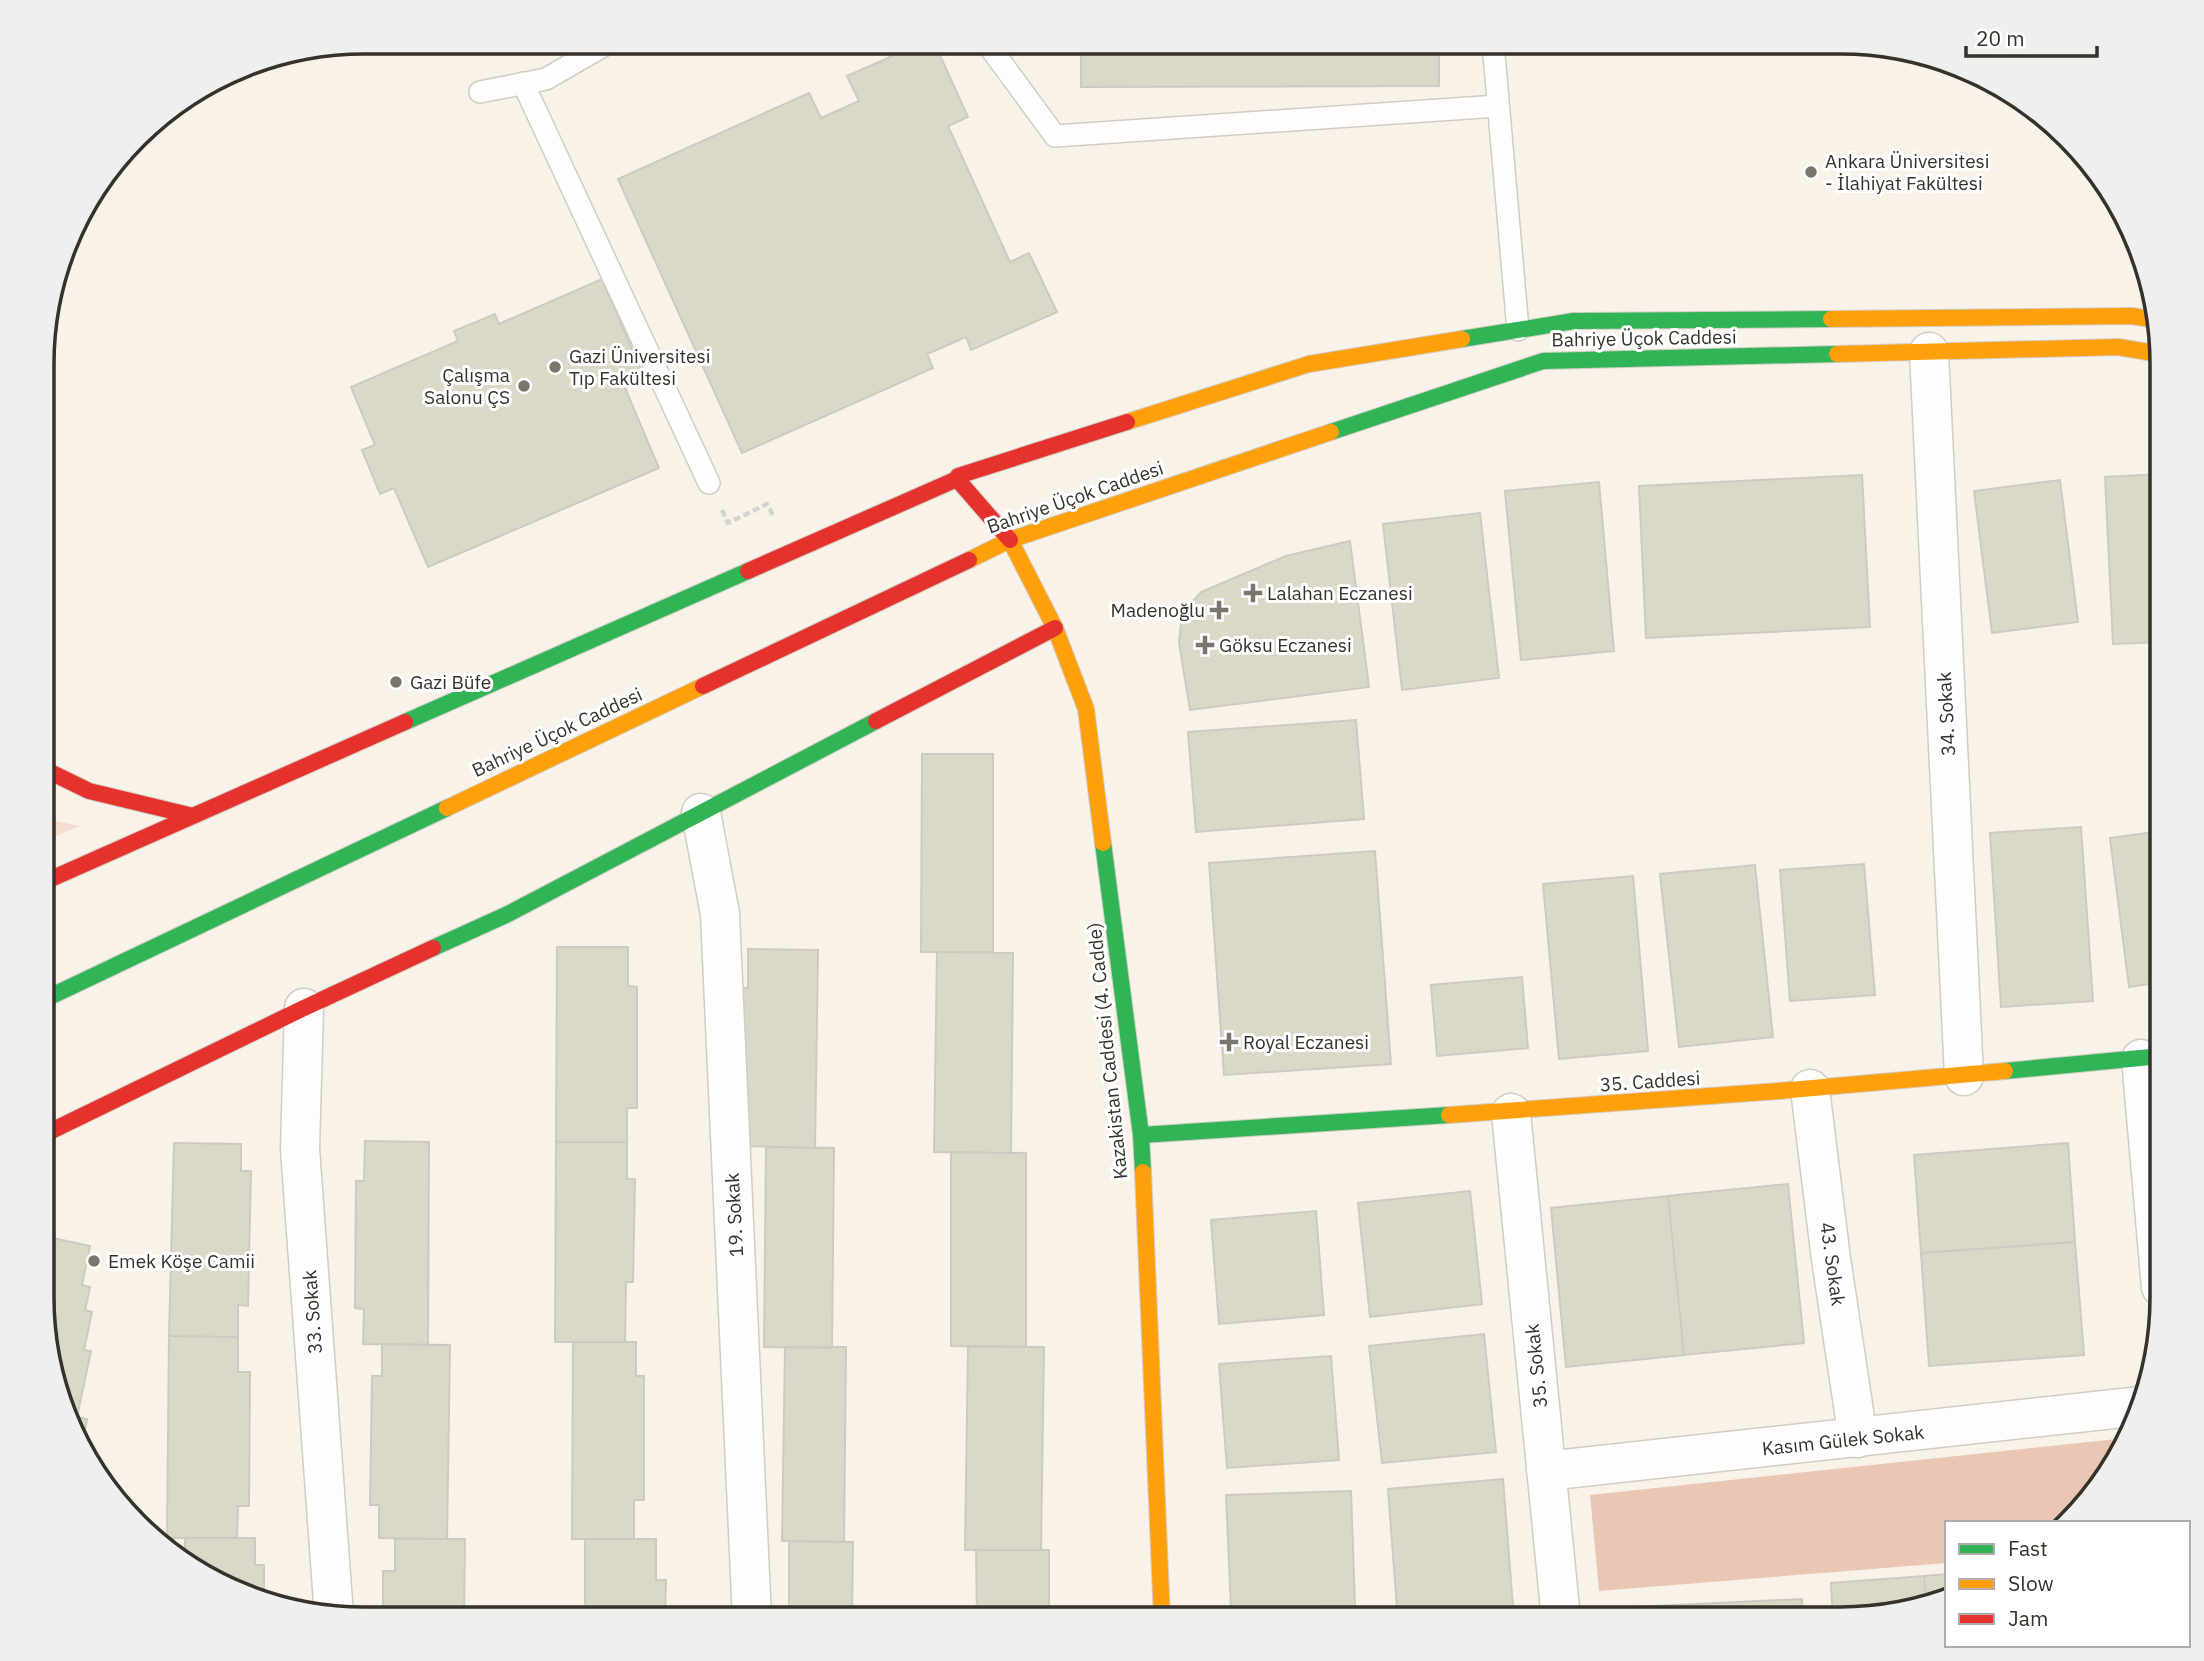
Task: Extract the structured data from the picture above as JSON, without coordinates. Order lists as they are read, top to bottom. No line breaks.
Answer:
{"streets":{"main road":["Bahriye Üçok Caddesi","Kazakistan Caddesi (4. Cadde)","35. Caddesi"],"street":["34. Sokak","19. Sokak","43. Sokak","33. Sokak","35. Sokak","Kasım Gülek Sokak"]},"crossings":[["Bahriye Üçok Caddesi","34. Sokak"],["Bahriye Üçok Caddesi","Kazakistan Caddesi (4. Cadde)"],["34. Sokak","35. Caddesi"],["Kazakistan Caddesi (4. Cadde)","35. Caddesi"],["35. Caddesi","43. Sokak"],["35. Caddesi","35. Sokak"],["43. Sokak","Kasım Gülek Sokak"],["35. Sokak","Kasım Gülek Sokak"]],"places":{"other":["Ankara Üniversitesi - İlahiyat Fakültesi","Gazi Üniversitesi Tıp Fakültesi","Çalışma Salonu ÇS","Gazi Büfe","Emek Köşe Camii"],"health":["Lalahan Eczanesi","Madenoğlu","Göksu Eczanesi","Royal Eczanesi"]},"legend":["Fast","Slow","Jam"],"scale_bar":"20 m"}
